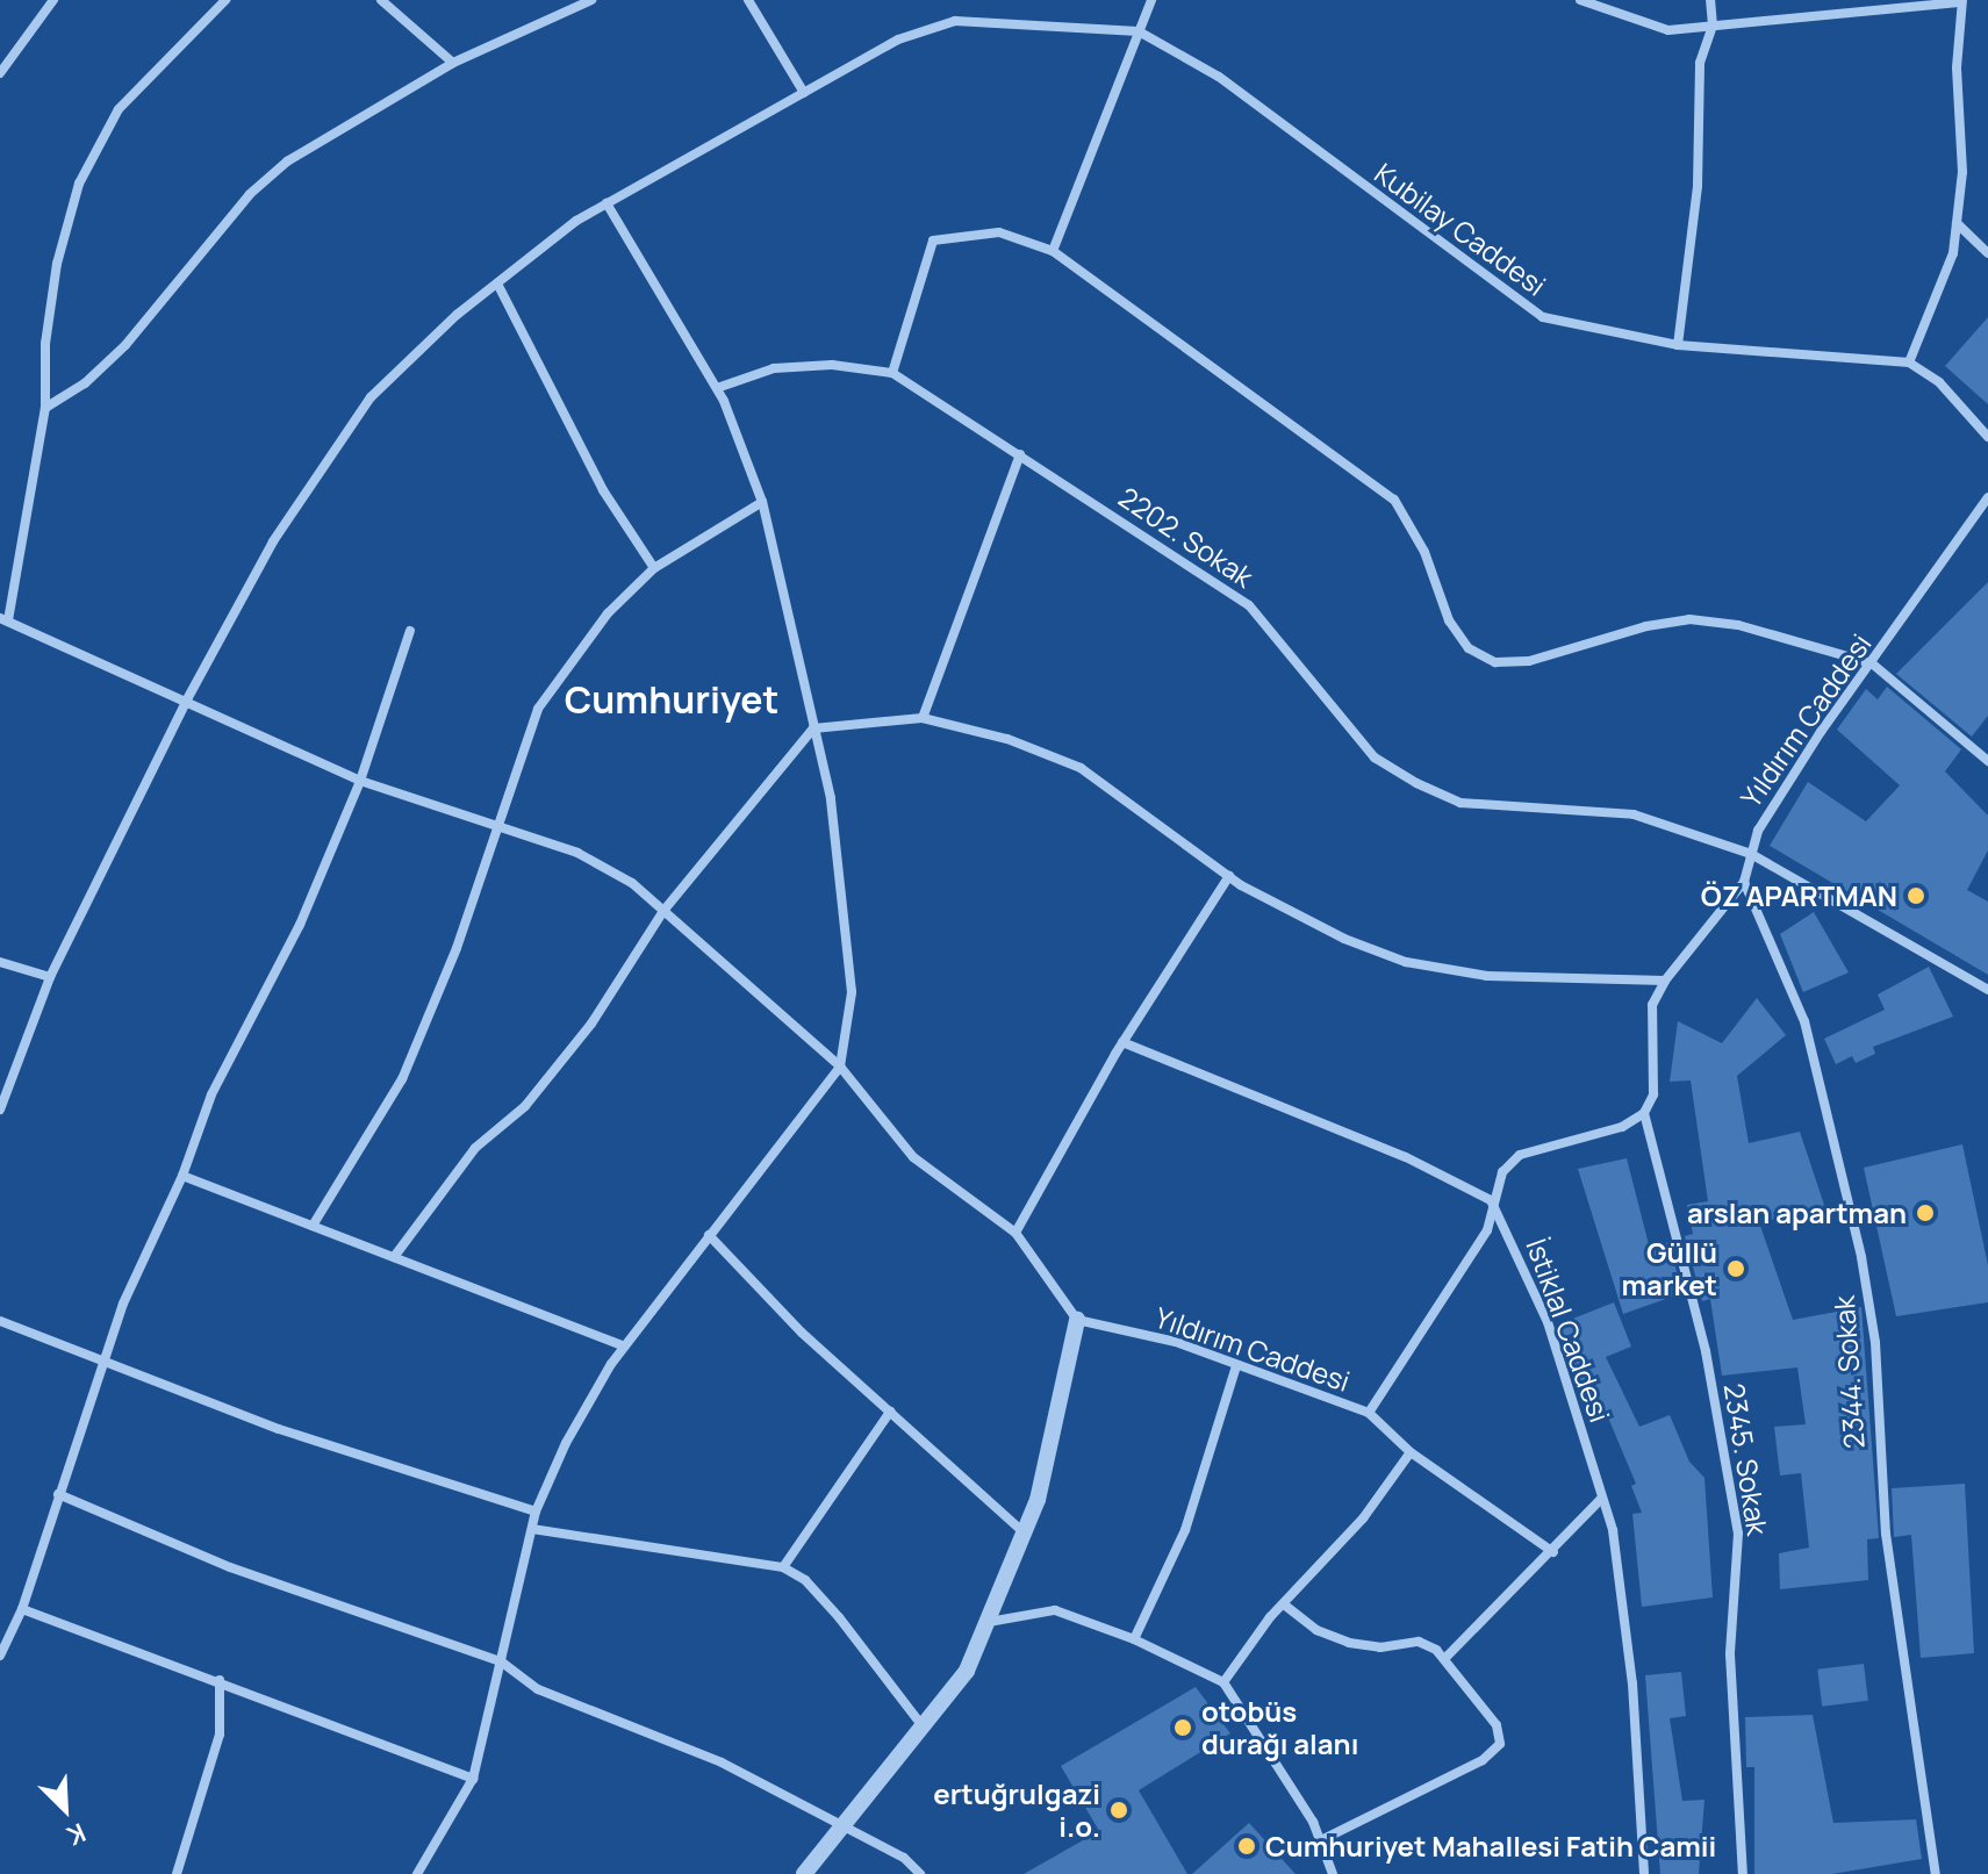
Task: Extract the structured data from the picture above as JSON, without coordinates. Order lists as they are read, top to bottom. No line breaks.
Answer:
{"streets":{"street":["Kubilay Caddesi","2202. Sokak","Yıldırım Caddesi","İstiklal Caddesi","2344. Sokak","2345. Sokak"]},"crossings":[["2202. Sokak","Yıldırım Caddesi"],["Yıldırım Caddesi","İstiklal Caddesi"],["Yıldırım Caddesi","2344. Sokak"],["Yıldırım Caddesi","2345. Sokak"]],"districts":["Cumhuriyet"],"places":["ÖZ APARTMAN","arslan apartman","Güllü market","otobüs durağı alanı","ertuğrulgazi i.o.","Cumhuriyet Mahallesi Fatih Camii"],"north":"bottom right"}
